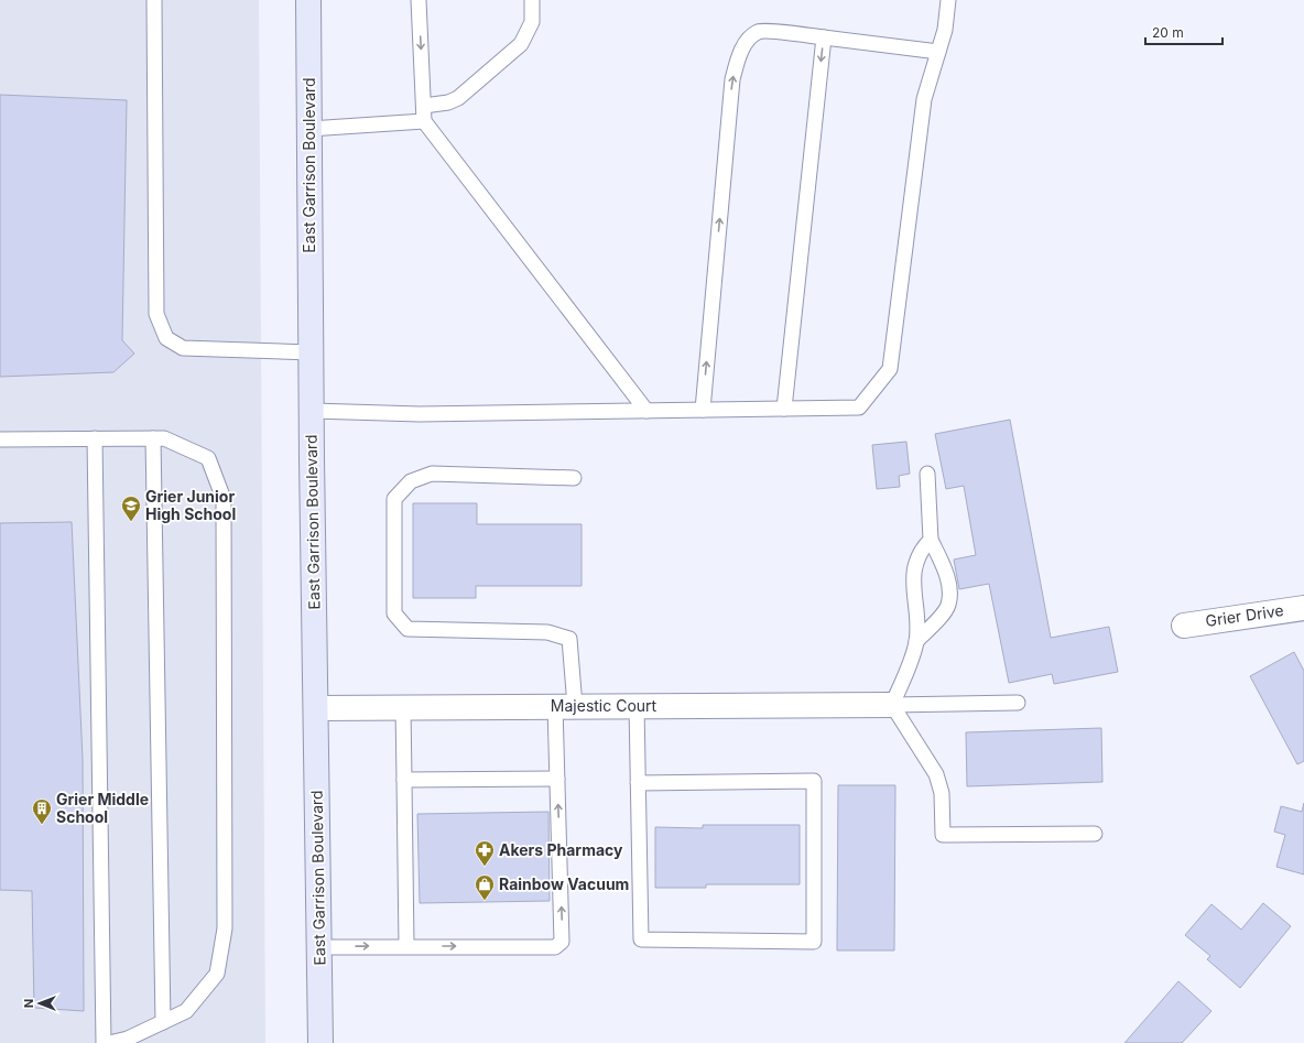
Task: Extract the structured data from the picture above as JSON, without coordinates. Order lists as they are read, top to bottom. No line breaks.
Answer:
{"streets":{"main road":["East Garrison Boulevard"],"street":["Grier Drive","Majestic Court"]},"crossings":[["East Garrison Boulevard","Majestic Court"]],"places":{"school or university":["Grier Junior High School"],"building":["Grier Middle School"],"pharmacy":["Akers Pharmacy"],"shop":["Rainbow Vacuum"]},"scale_bar":"20 m","north":"left"}
